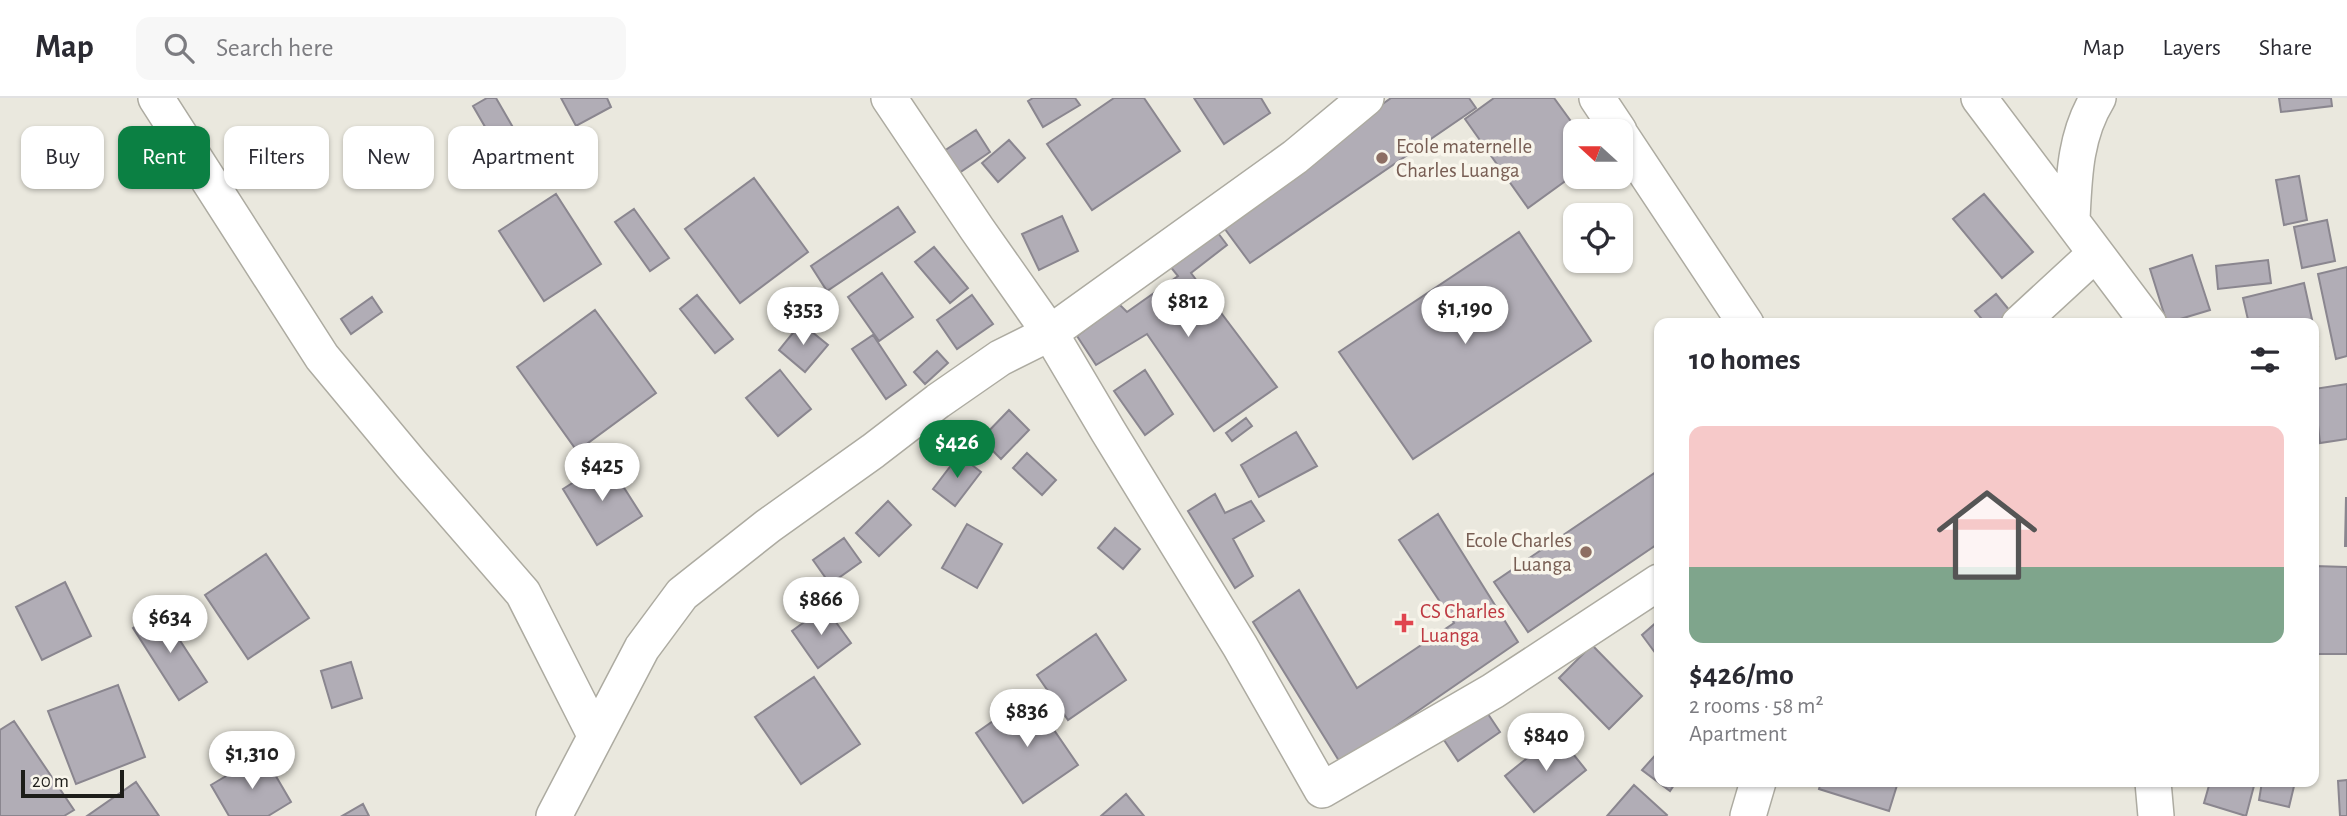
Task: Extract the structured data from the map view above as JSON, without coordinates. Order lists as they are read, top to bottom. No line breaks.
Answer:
{"places":{"other":["Ecole maternelle Charles Luanga","Ecole Charles Luanga"],"health":["CS Charles Luanga"]},"scale_bar":"20 m","north":"left","page":{"header":"Map","search":"Search here","nav":["Map","Layers","Share"],"chip":["Buy","Rent","Filters","New","Apartment"],"price":["$812","$1,190","$353","$426","$425","$866","$634","$836","$840","$1,310"],"heading":"10 homes","list":[{"name":"$426/mo","note":"2 rooms · 58 m² · Apartment"}],"scale":"20 m"}}
